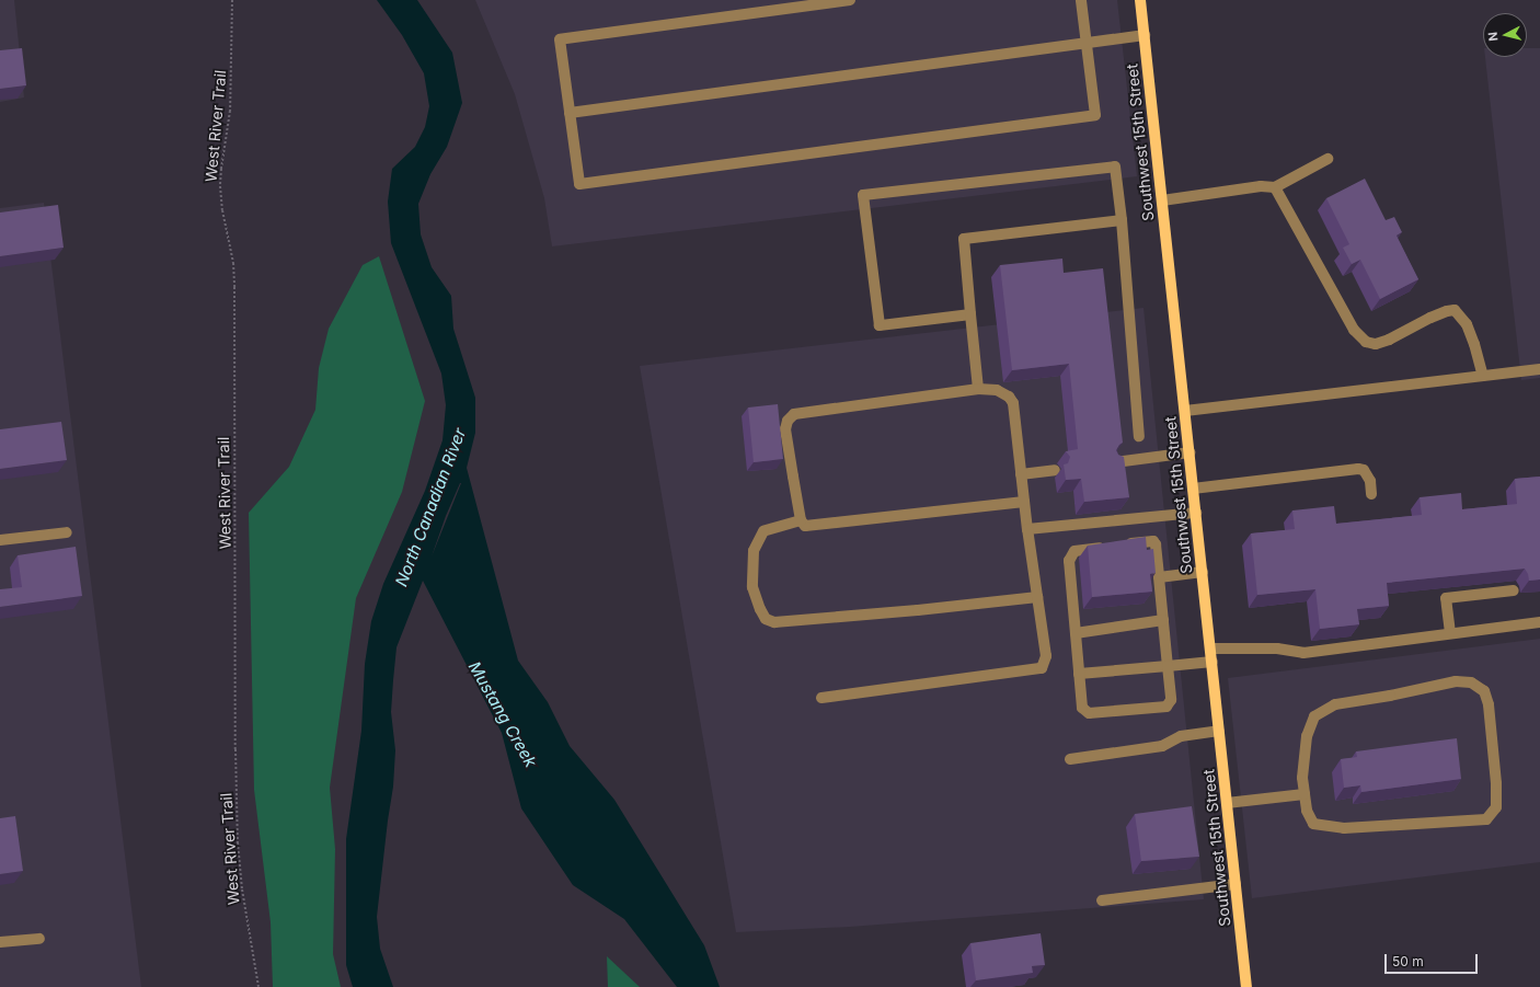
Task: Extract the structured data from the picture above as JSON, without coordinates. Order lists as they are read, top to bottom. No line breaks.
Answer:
{"streets":{"main road":["Southwest 15th Street"],"path":["West River Trail"]},"water":["North Canadian River","Mustang Creek"],"scale_bar":"50 m","north":"left"}
